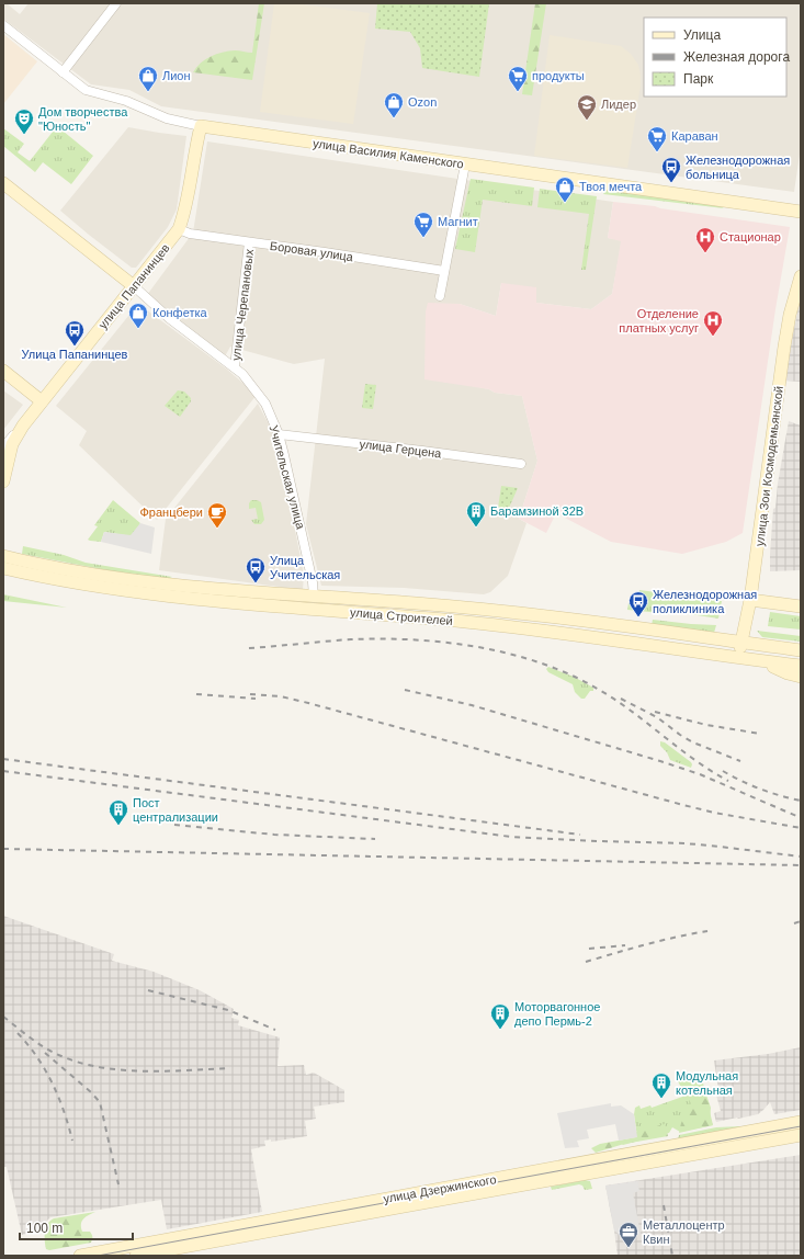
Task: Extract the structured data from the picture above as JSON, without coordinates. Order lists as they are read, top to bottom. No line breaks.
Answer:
{"streets":{"main road":["улица Василия Каменского","улица Папанинцев","улица Зои Космодемьянской","улица Строителей","улица Дзержинского"],"street":["Боровая улица","улица Черепановых","улица Герцена","Учительская улица"]},"crossings":[["улица Василия Каменского","улица Папанинцев"],["Боровая улица","улица Папанинцев"],["Боровая улица","улица Черепановых"],["улица Папанинцев","Учительская улица"],["улица Черепановых","Учительская улица"],["улица Герцена","Учительская улица"],["улица Зои Космодемьянской","улица Строителей"],["Учительская улица","улица Строителей"]],"places":{"shop":["Лион","Ozon","Твоя мечта","Конфетка"],"supermarket":["продукты","Караван","Магнит"],"school or university":["Лидер"],"theatre":["Дом творчества \"Юность\""],"bus stop":["Железнодорожная больница","Улица Папанинцев","Улица Учительская","Железнодорожная поликлиника"],"hospital":["Стационар","Отделение платных услуг"],"building":["Барамзиной 32В","Пост централизации","Моторвагонное депо Пермь-2","Модульная котельная"],"cafe":["Францбери"],"office":["Металлоцентр Квин"]},"legend":["Улица","Железная дорога","Парк"],"scale_bar":"100 m"}
